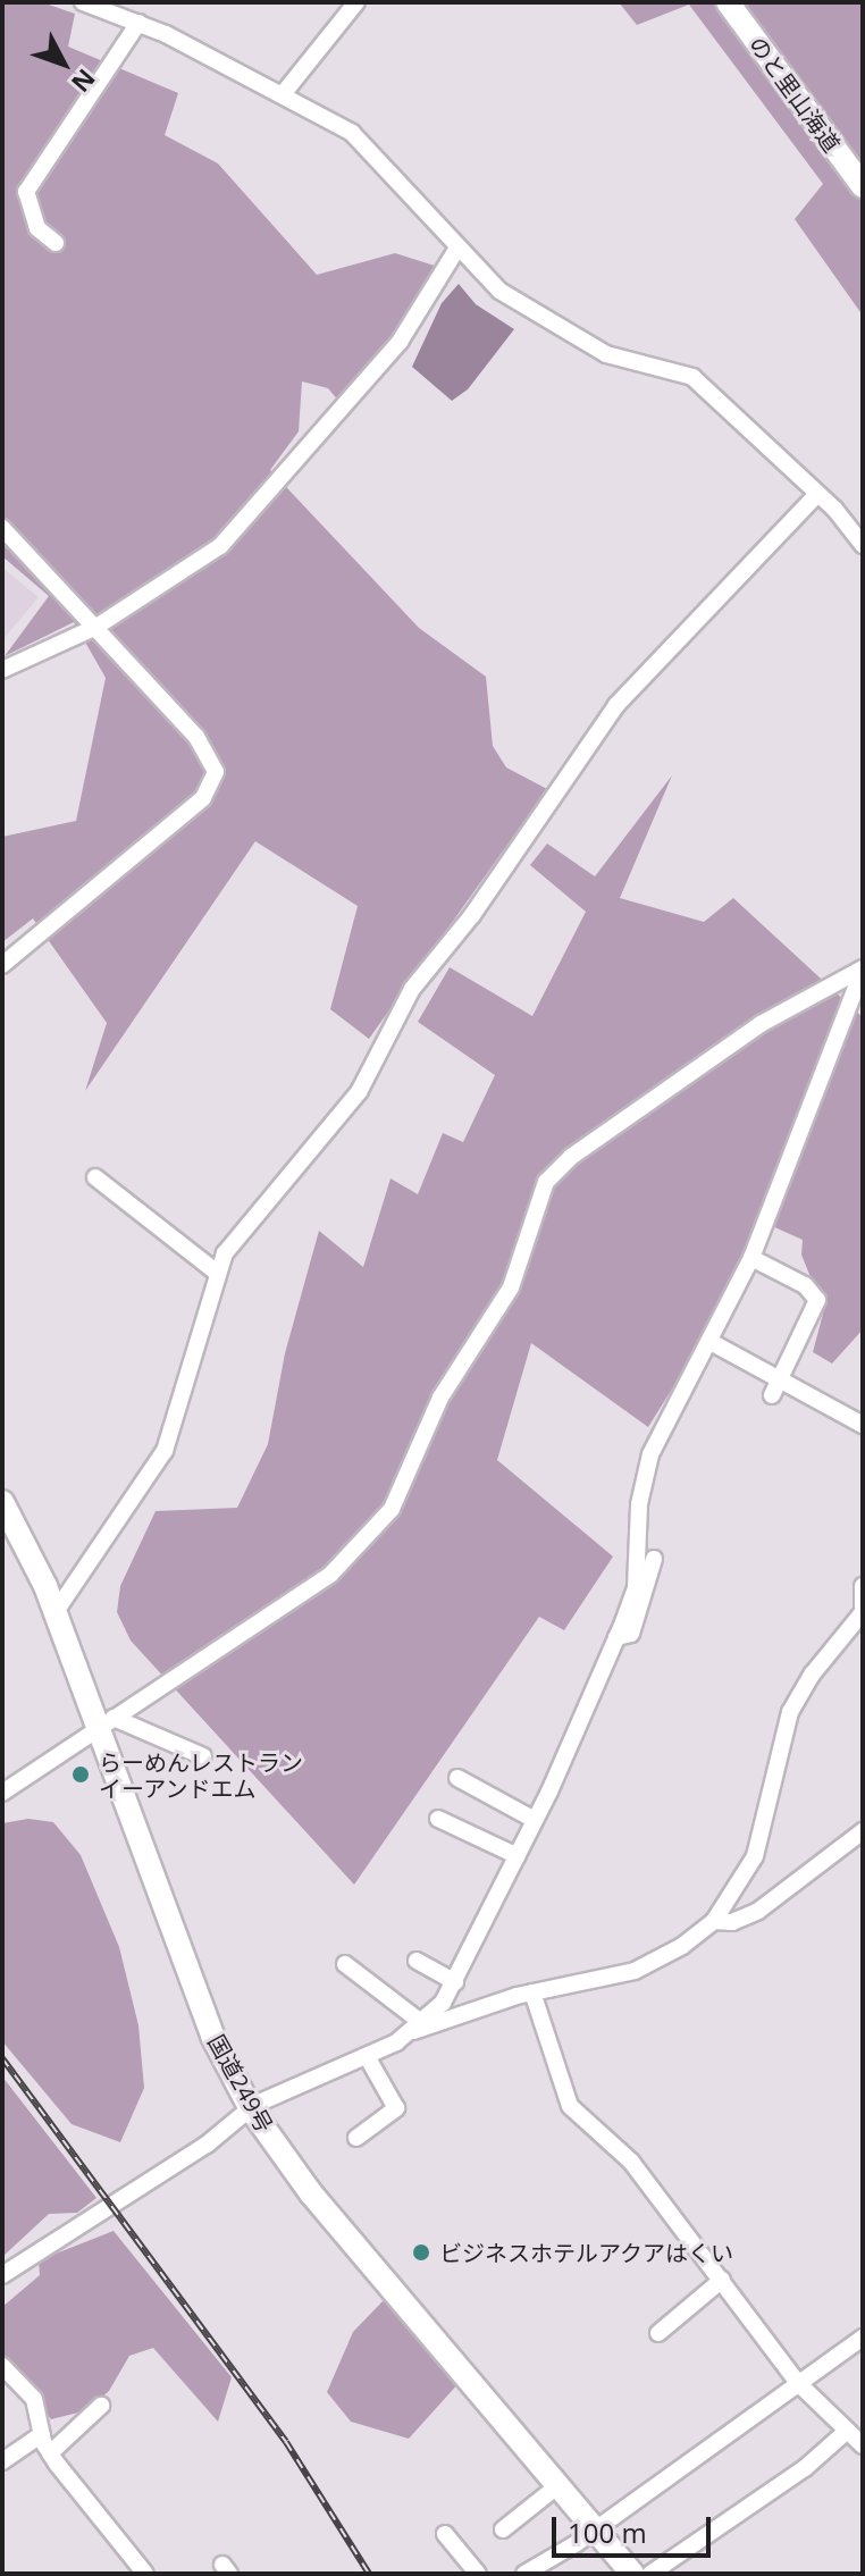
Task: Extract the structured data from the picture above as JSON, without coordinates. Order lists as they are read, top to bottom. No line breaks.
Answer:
{"streets":{"highway":["のと里山海道","国道249号"]},"places":["らーめんレストラン イーアンドエム","ビジネスホテルアクアはくい"],"scale_bar":"100 m","north":"bottom right"}
